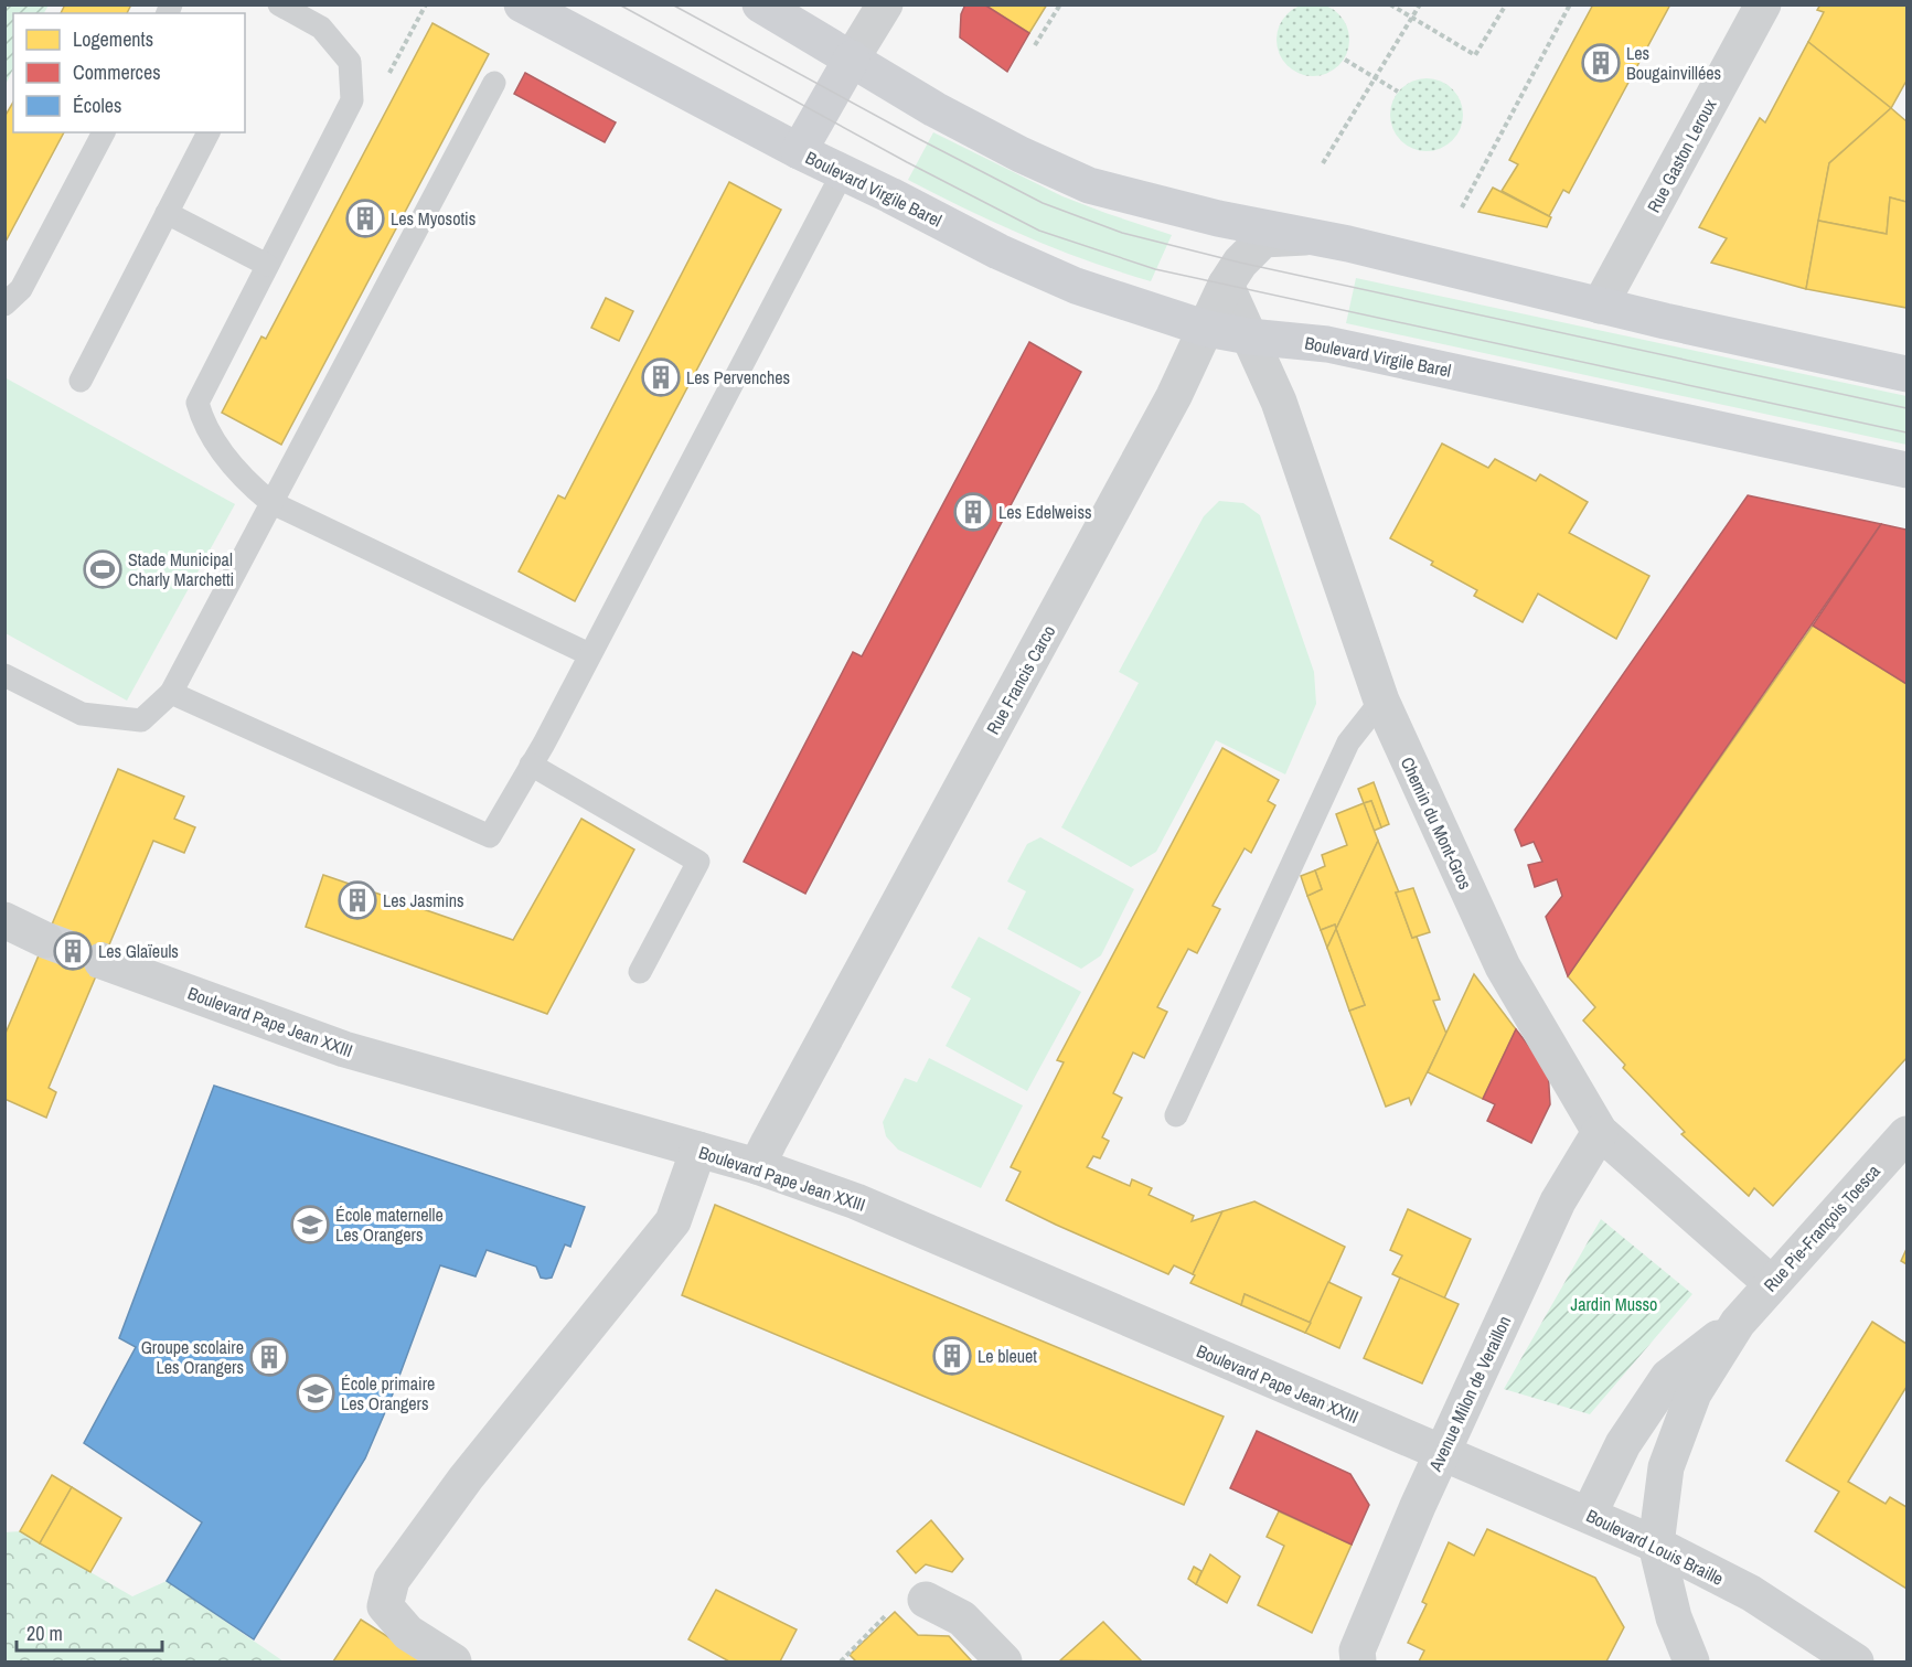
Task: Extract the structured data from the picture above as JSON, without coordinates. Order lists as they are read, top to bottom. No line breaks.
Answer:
{"streets":{"main road":["Boulevard Virgile Barel"],"street":["Rue Gaston Leroux","Rue Francis Carco","Chemin du Mont-Gros","Boulevard Pape Jean XXIII","Rue Pie-François Toesca","Avenue Milon de Veraillon","Boulevard Louis Braille"]},"crossings":[["Boulevard Virgile Barel","Rue Francis Carco"],["Boulevard Virgile Barel","Chemin du Mont-Gros"],["Rue Francis Carco","Chemin du Mont-Gros"],["Rue Francis Carco","Boulevard Pape Jean XXIII"],["Chemin du Mont-Gros","Rue Pie-François Toesca"],["Chemin du Mont-Gros","Avenue Milon de Veraillon"],["Boulevard Pape Jean XXIII","Avenue Milon de Veraillon"],["Boulevard Pape Jean XXIII","Boulevard Louis Braille"],["Avenue Milon de Veraillon","Boulevard Louis Braille"]],"parks":["Jardin Musso"],"places":{"building":["Les Bougainvillées","Les Myosotis","Les Pervenches","Les Edelweiss","Les Jasmins","Les Glaïeuls","Le bleuet","Groupe scolaire Les Orangers"],"sports":["Stade Municipal Charly Marchetti"],"school or university":["École maternelle Les Orangers","École primaire Les Orangers"]},"legend":["Logements","Commerces","Écoles"],"scale_bar":"20 m"}
